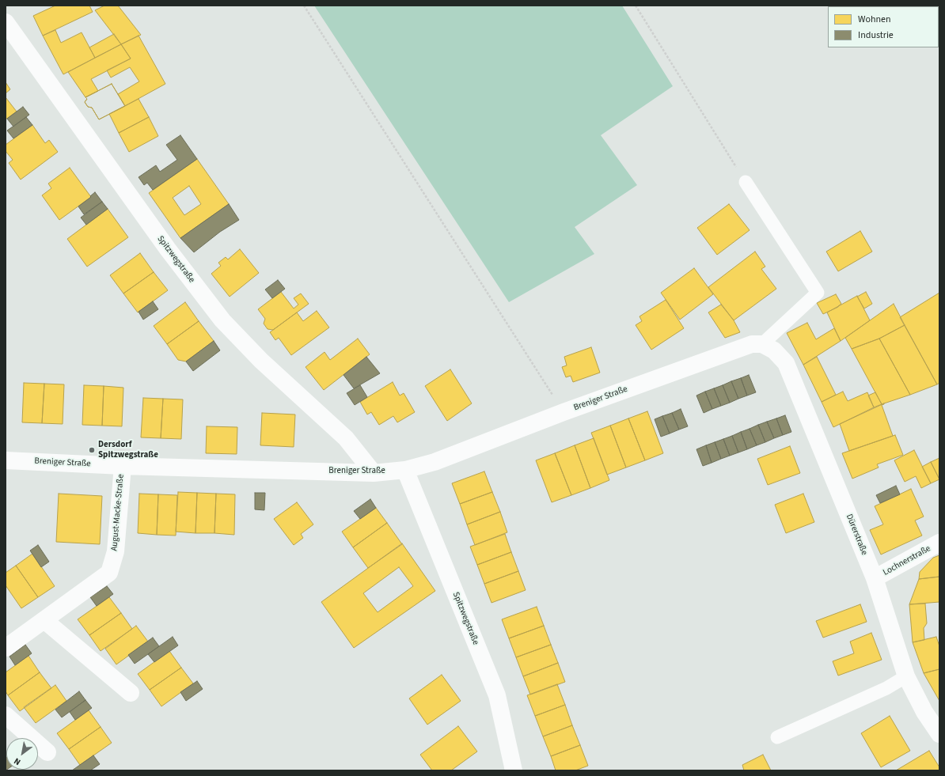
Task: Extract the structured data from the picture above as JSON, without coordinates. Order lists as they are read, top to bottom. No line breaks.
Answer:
{"streets":{"street":["Spitzwegstraße","Breniger Straße","August-Macke-Straße","Dürerstraße","Lochnerstraße"]},"crossings":[["Spitzwegstraße","Breniger Straße"],["Breniger Straße","August-Macke-Straße"],["Breniger Straße","Dürerstraße"],["Dürerstraße","Lochnerstraße"]],"places":["Dersdorf Spitzwegstraße"],"legend":["Wohnen","Industrie"],"north":"bottom left"}
